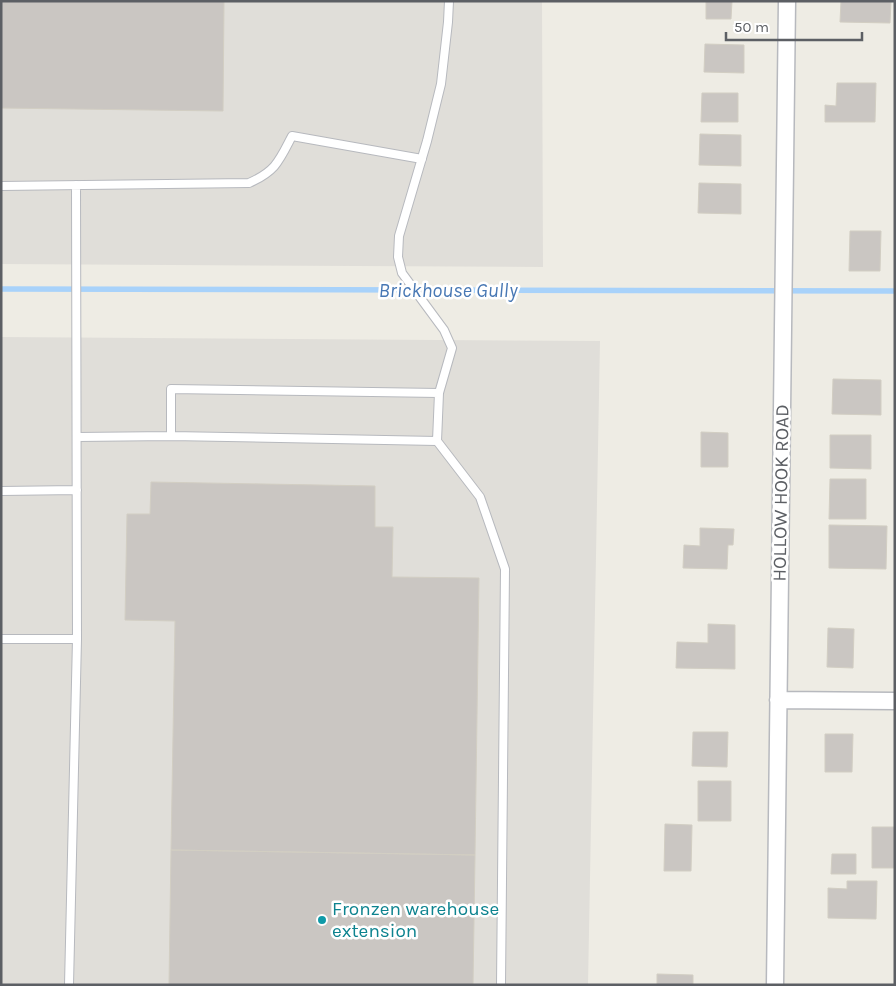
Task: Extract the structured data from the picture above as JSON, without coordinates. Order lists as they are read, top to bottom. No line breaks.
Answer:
{"streets":{"street":["HOLLOW HOOK ROAD"]},"water":["Brickhouse Gully"],"places":["Fronzen warehouse extension"],"scale_bar":"50 m"}
